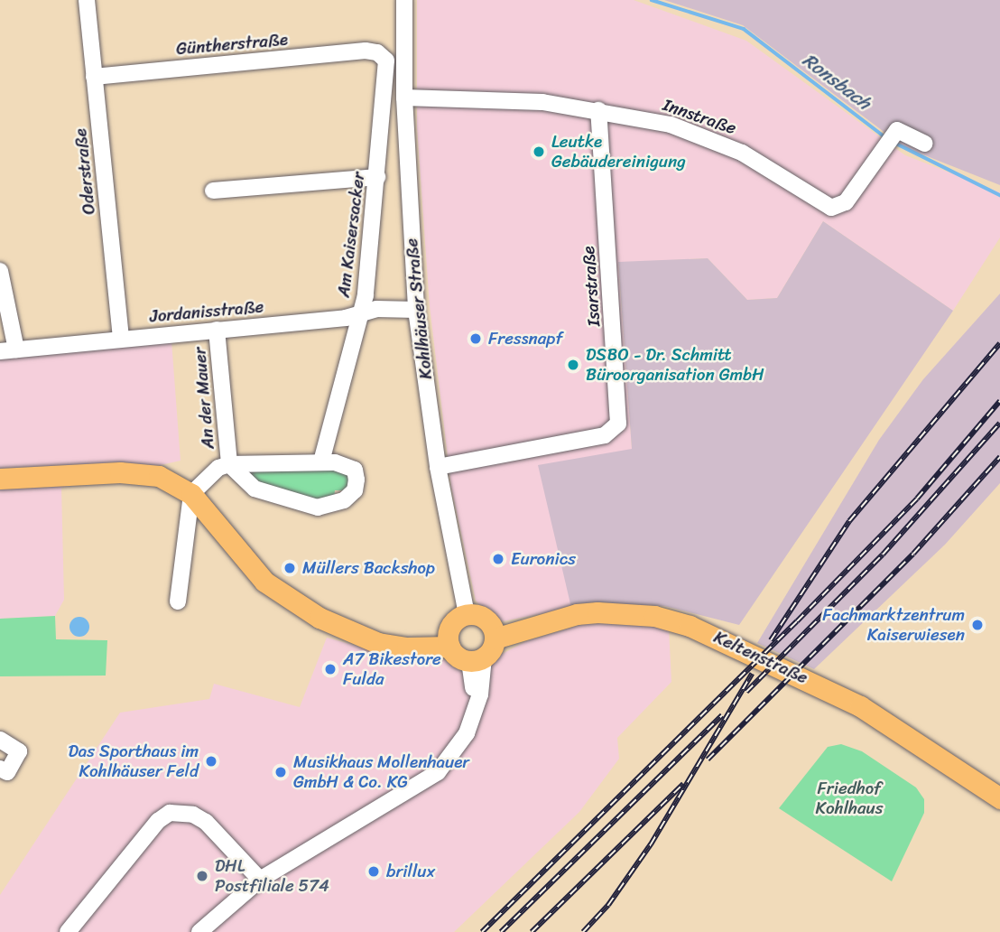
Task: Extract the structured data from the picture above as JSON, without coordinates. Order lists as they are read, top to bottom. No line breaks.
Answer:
{"streets":{"main road":["Keltenstraße"],"street":["Güntherstraße","Innstraße","Oderstraße","Am Kaisersacker","Isarstraße","Kohlhäuser Straße","Jordanisstraße","An der Mauer"]},"crossings":[["Güntherstraße","Oderstraße"],["Güntherstraße","Am Kaisersacker"],["Innstraße","Isarstraße"],["Innstraße","Kohlhäuser Straße"],["Oderstraße","Jordanisstraße"],["Am Kaisersacker","Jordanisstraße"],["Isarstraße","Kohlhäuser Straße"],["Kohlhäuser Straße","Jordanisstraße"],["Kohlhäuser Straße","Keltenstraße"],["Jordanisstraße","An der Mauer"]],"water":["Ronsbach"],"parks":["Friedhof Kohlhaus"],"places":["Leutke Gebäudereinigung","Fressnapf","DSBO - Dr. Schmitt Büroorganisation GmbH","Euronics","Müllers Backshop","Fachmarktzentrum Kaiserwiesen","A7 Bikestore Fulda","Das Sporthaus im Kohlhäuser Feld","Musikhaus Mollenhauer GmbH & Co. KG","brillux","DHL Postfiliale 574"]}
